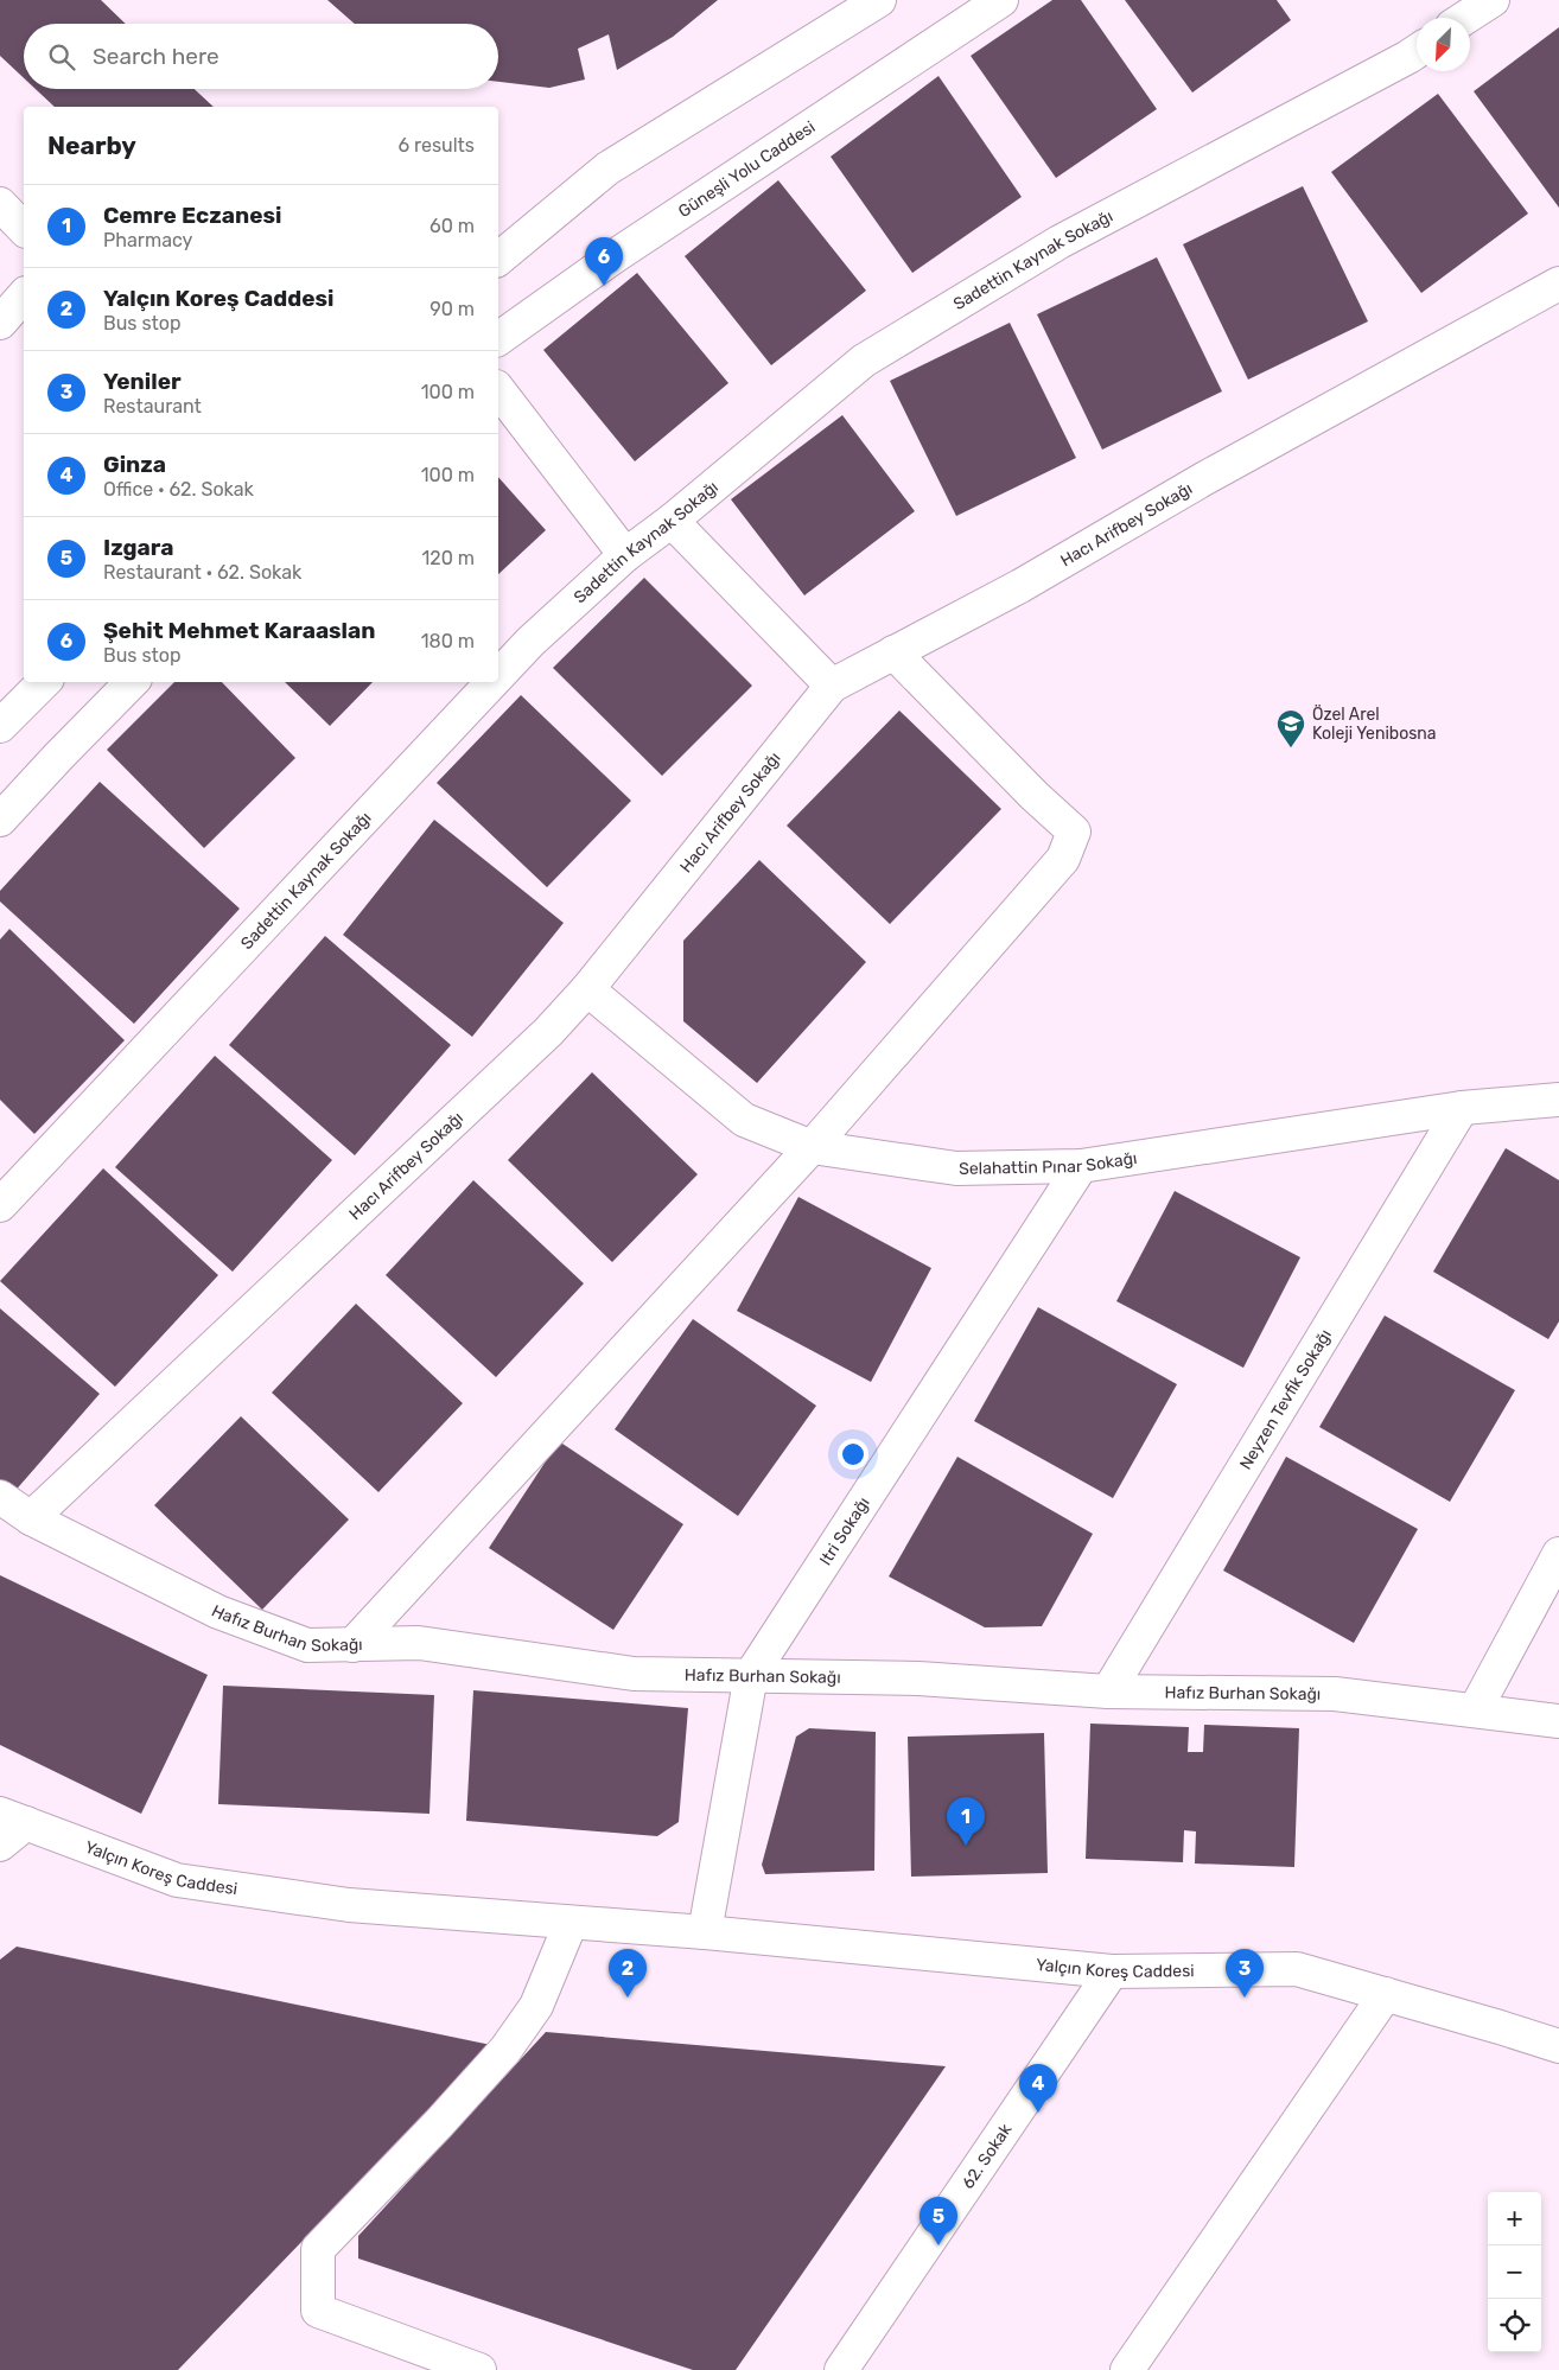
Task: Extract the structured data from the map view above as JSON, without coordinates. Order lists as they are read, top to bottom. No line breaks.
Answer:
{"streets":{"street":["Güneşli Yolu Caddesi","Sadettin Kaynak Sokağı","Hacı Arifbey Sokağı","Selahattin Pınar Sokağı","Neyzen Tevfik Sokağı","Itri Sokağı","Hafız Burhan Sokağı","Yalçın Koreş Caddesi","62. Sokak"]},"crossings":[["Hacı Arifbey Sokağı","Selahattin Pınar Sokağı"],["Hacı Arifbey Sokağı","Hafız Burhan Sokağı"],["Selahattin Pınar Sokağı","Neyzen Tevfik Sokağı"],["Selahattin Pınar Sokağı","Itri Sokağı"],["Neyzen Tevfik Sokağı","Hafız Burhan Sokağı"],["Itri Sokağı","Hafız Burhan Sokağı"],["Itri Sokağı","Yalçın Koreş Caddesi"],["Yalçın Koreş Caddesi","62. Sokak"]],"places":{"school or university":["Özel Arel Koleji Yenibosna"]},"north":"bottom left","page":{"search":"Search here","heading":["Nearby","6 results"],"list":[{"mark":"1","name":"Cemre Eczanesi","note":"Pharmacy","value":"60 m"},{"mark":"2","name":"Yalçın Koreş Caddesi","note":"Bus stop","value":"90 m"},{"mark":"3","name":"Yeniler","note":"Restaurant","value":"100 m"},{"mark":"4","name":"Ginza","note":"Office · 62. Sokak","value":"100 m"},{"mark":"5","name":"Izgara","note":"Restaurant · 62. Sokak","value":"120 m"},{"mark":"6","name":"Şehit Mehmet Karaaslan","note":"Bus stop","value":"180 m"}],"pins":["6","1","2","3","4","5"],"map_buttons":["+","−"]}}
